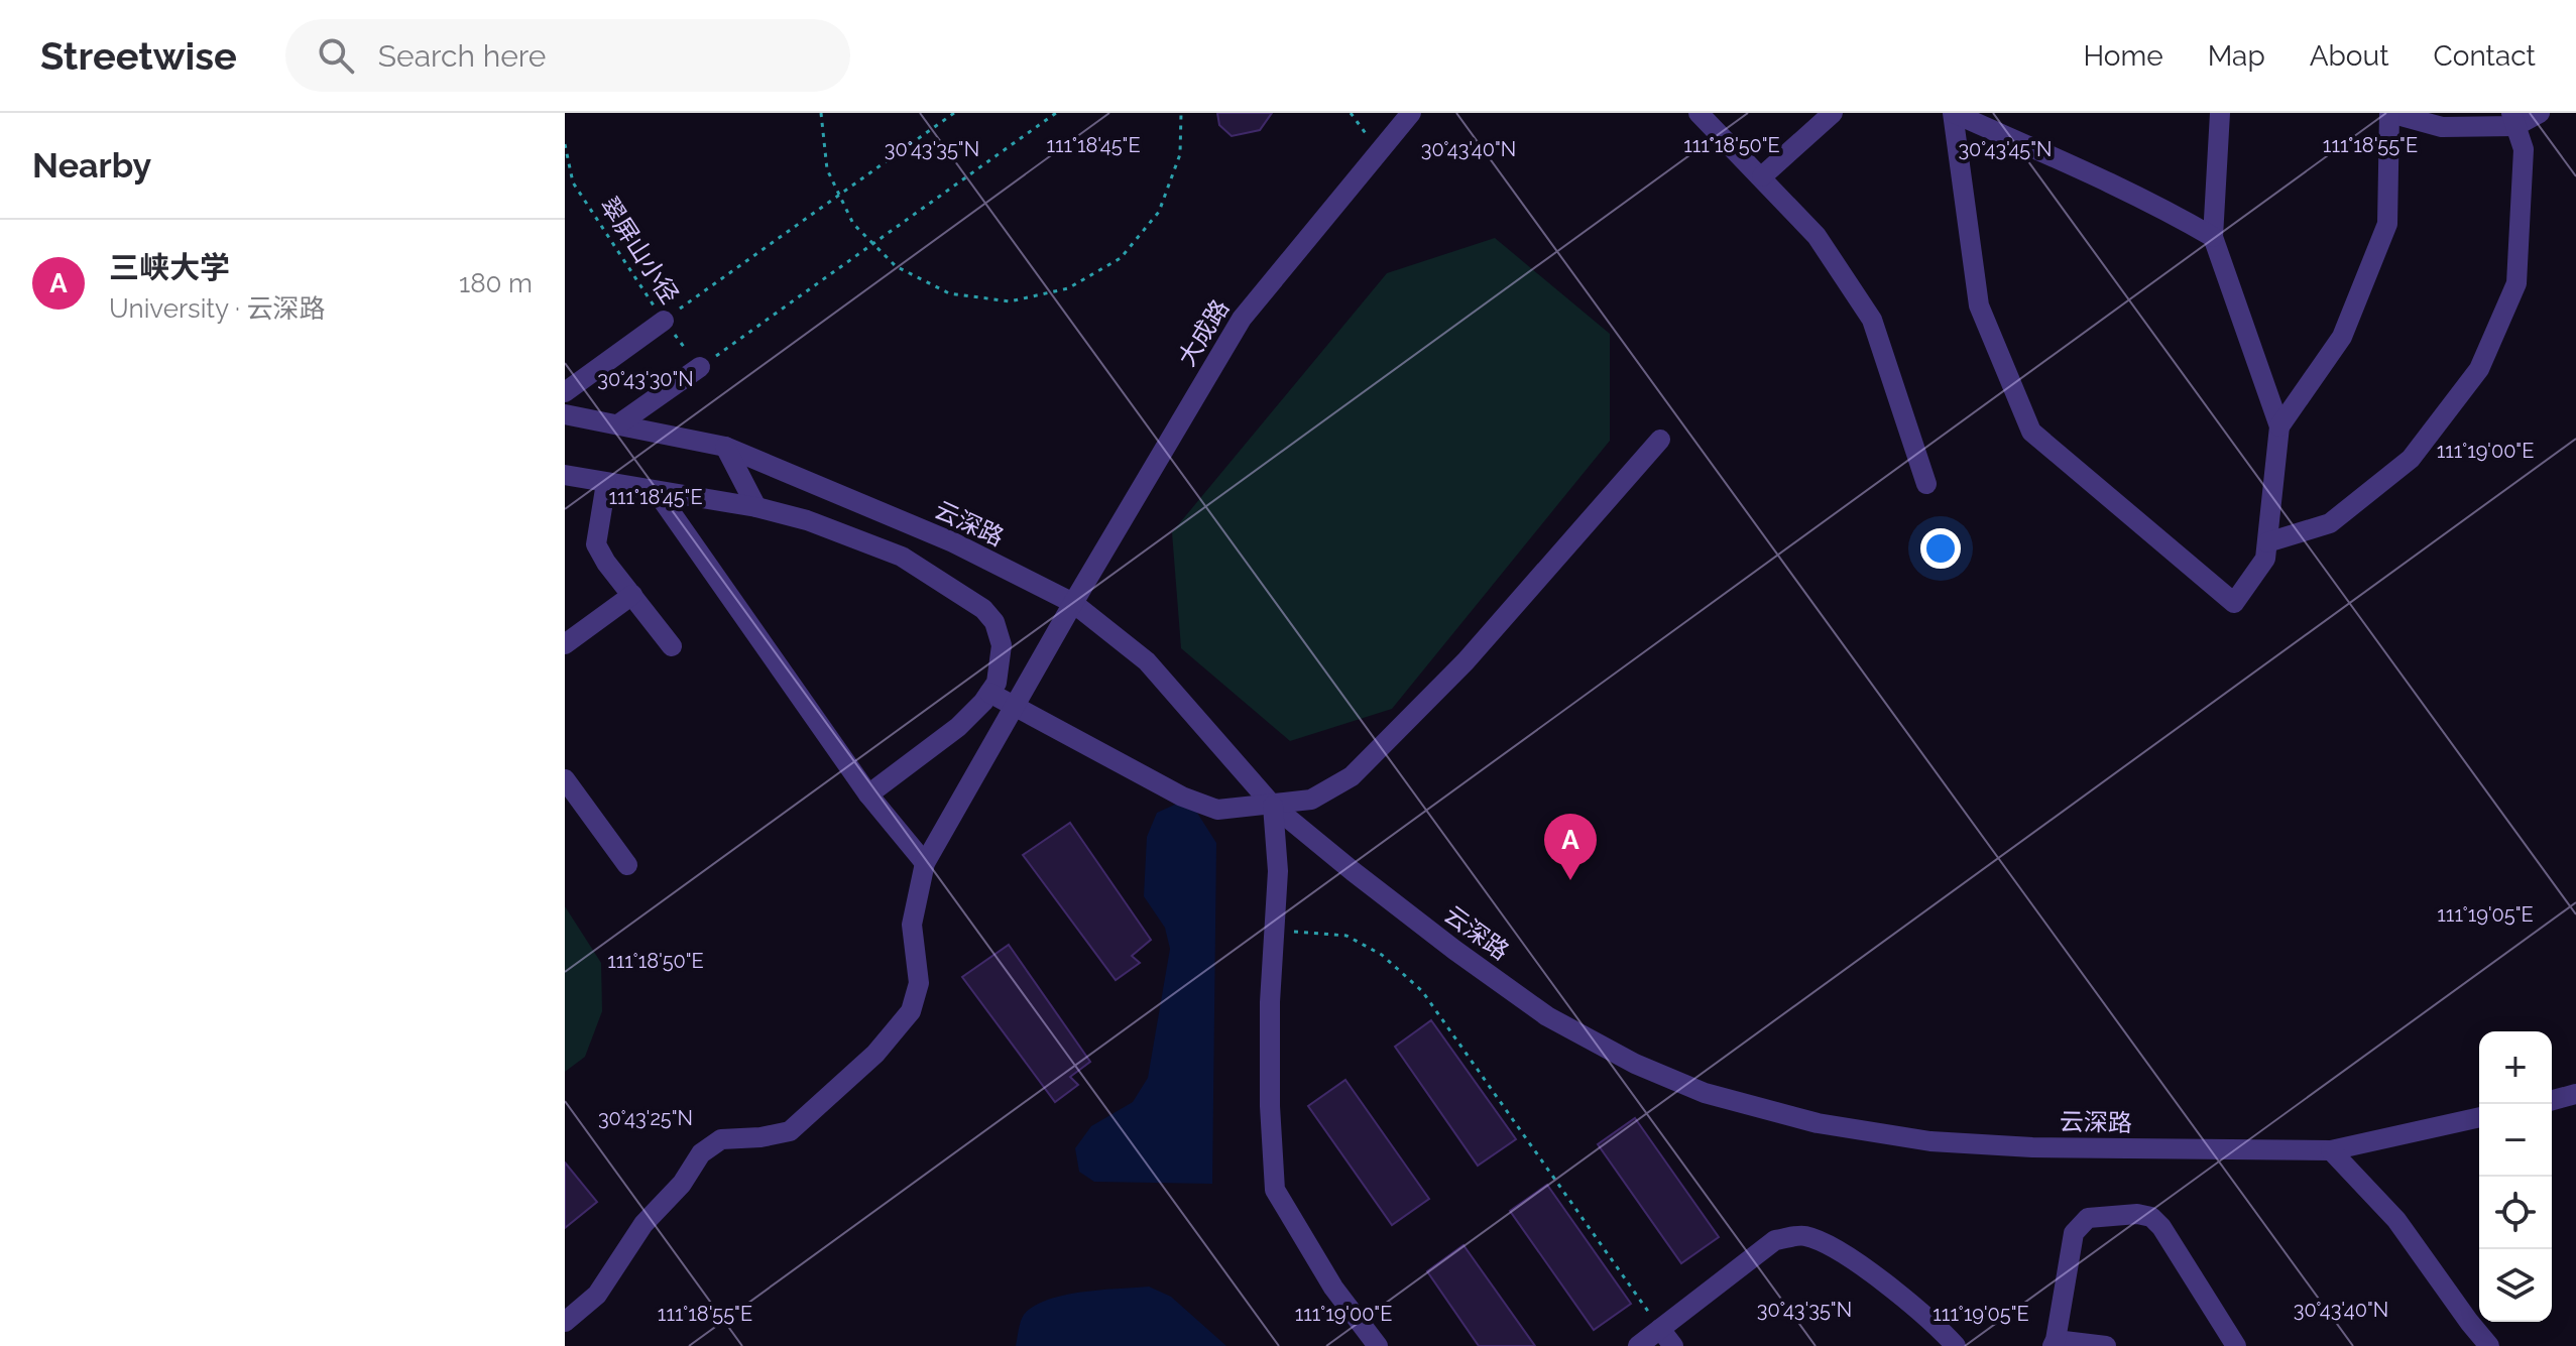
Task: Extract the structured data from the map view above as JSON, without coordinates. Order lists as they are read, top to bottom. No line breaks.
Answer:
{"streets":{"street":["大成路","云深路"],"path":["翠屏山小径"]},"crossings":[["大成路","云深路"]],"page":{"header":"Streetwise","search":"Search here","nav":["Home","Map","About","Contact"],"heading":"Nearby","list":[{"mark":"A","name":"三峡大学","note":"University · 云深路","value":"180 m"}],"pins":"A","map_buttons":["+","−"]},"coordinates":["111°18'55\"E","111°18'45\"E","111°18'50\"E","30°43'35\"N","30°43'45\"N","30°43'40\"N","30°43'30\"N","111°19'00\"E","111°19'05\"E","30°43'25\"N"]}
